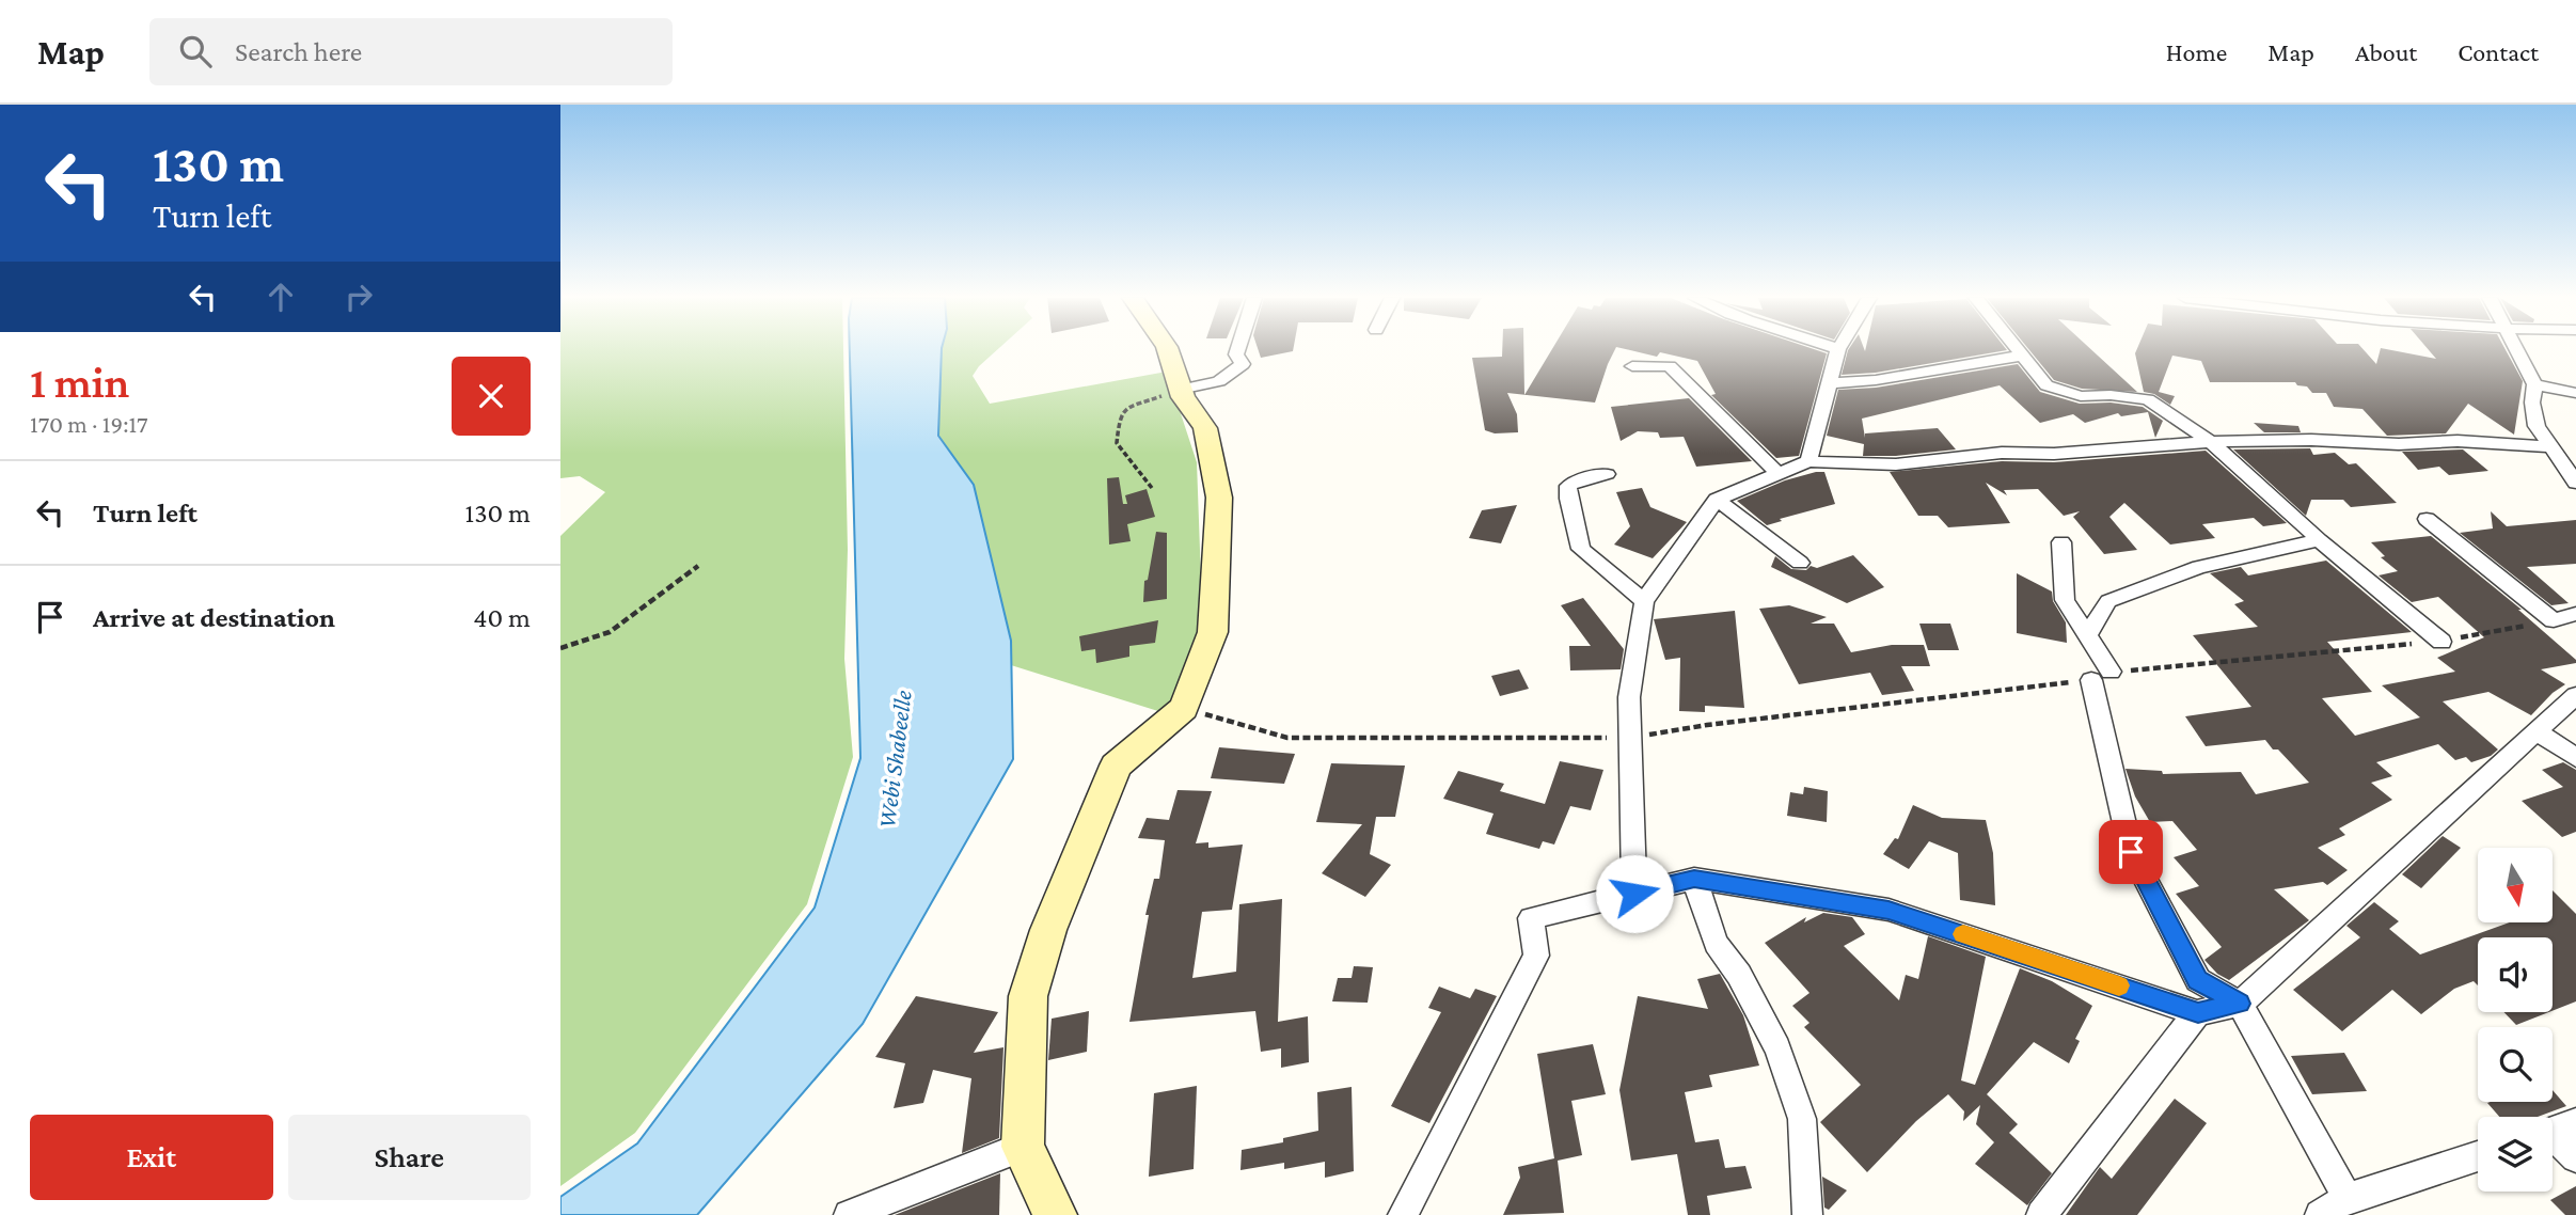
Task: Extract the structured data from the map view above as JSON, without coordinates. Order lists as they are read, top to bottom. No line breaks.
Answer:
{"water":["Webi Shabeelle"],"north":"bottom","page":{"header":"Map","search":"Search here","nav":["Home","Map","About","Contact"],"turn":["130 m","Turn left"],"heading":["1 min","170 m · 19:17"],"list":[{"name":"Turn left","value":"130 m"},{"name":"Arrive at destination","value":"40 m"}],"buttons":["Exit","Share"]}}
